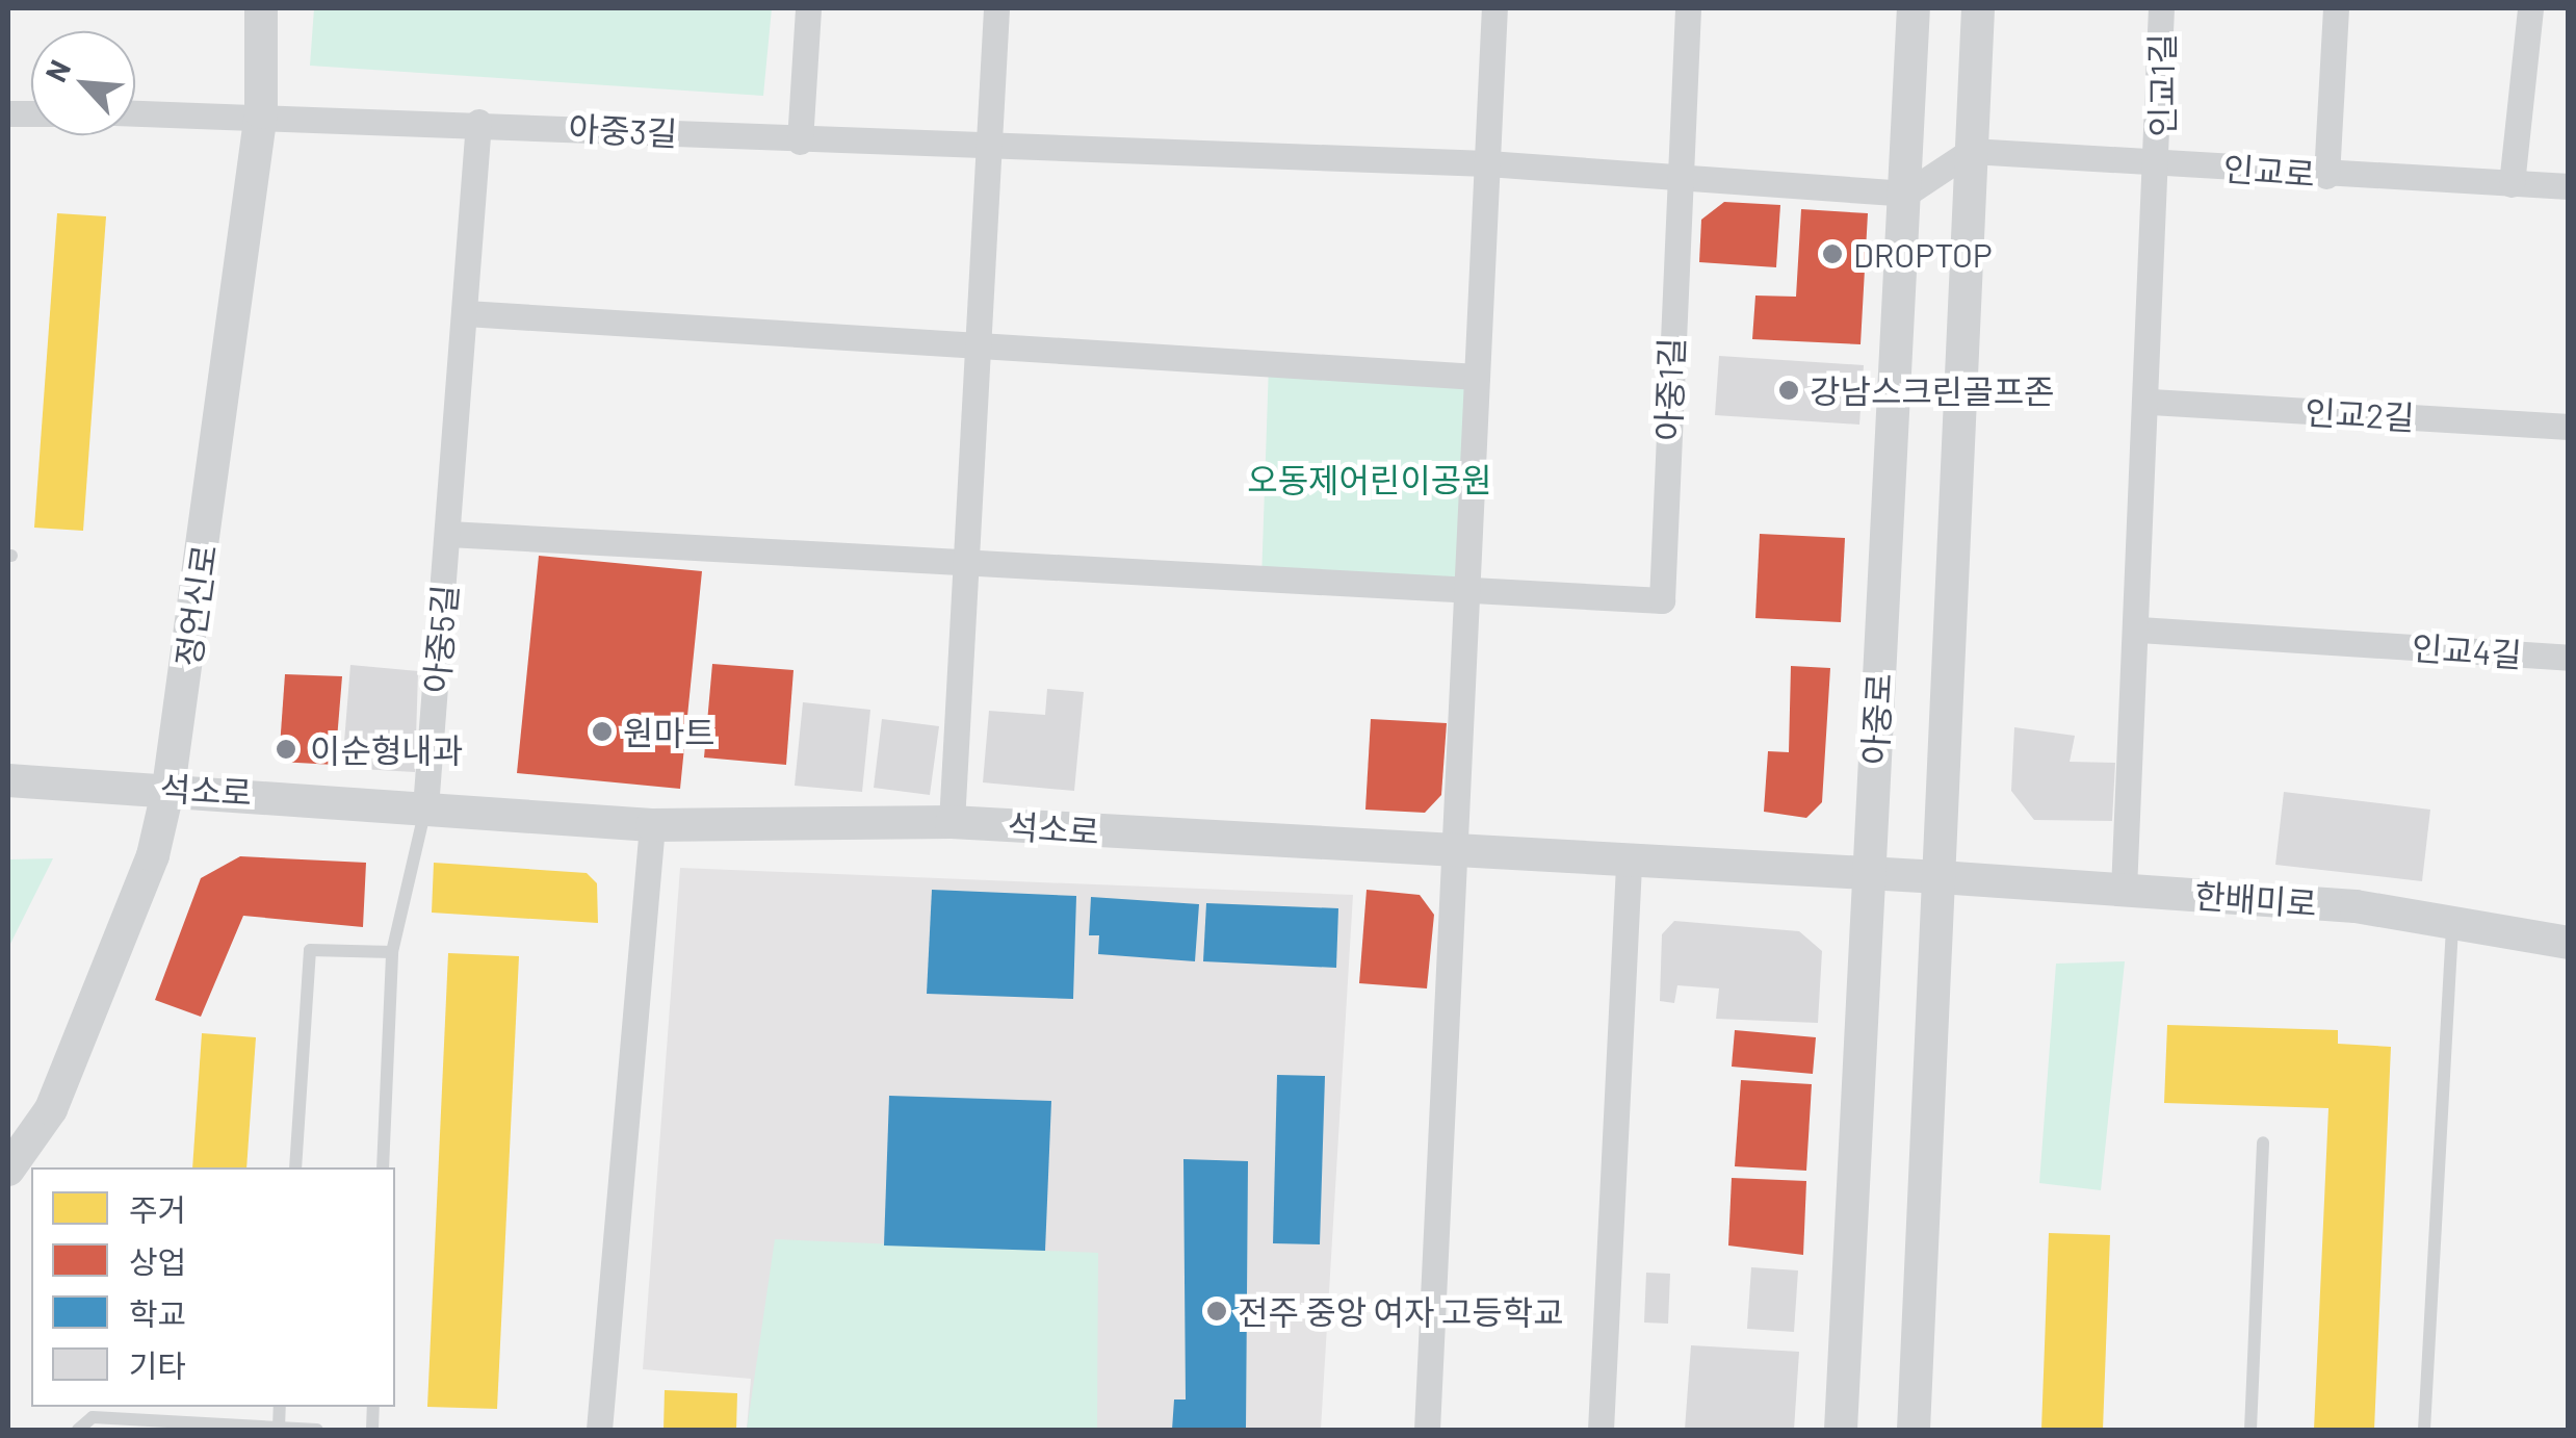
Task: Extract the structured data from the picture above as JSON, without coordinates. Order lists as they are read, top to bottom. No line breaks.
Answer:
{"streets":{"street":["인교1길","아중3길","인교로","아중1길","인교2길","정언신로","아중5길","인교4길","아중로","석소로","한배미로"]},"crossings":[["인교1길","인교로"],["아중3길","정언신로"],["아중3길","아중5길"],["정언신로","석소로"],["아중5길","석소로"],["아중로","석소로"],["석소로","한배미로"]],"parks":["오동제어린이공원"],"places":["DROPTOP","강남스크린골프존","원마트","이순형내과","전주 중앙 여자 고등학교"],"legend":["주거","상업","학교","기타"],"north":"top left"}
